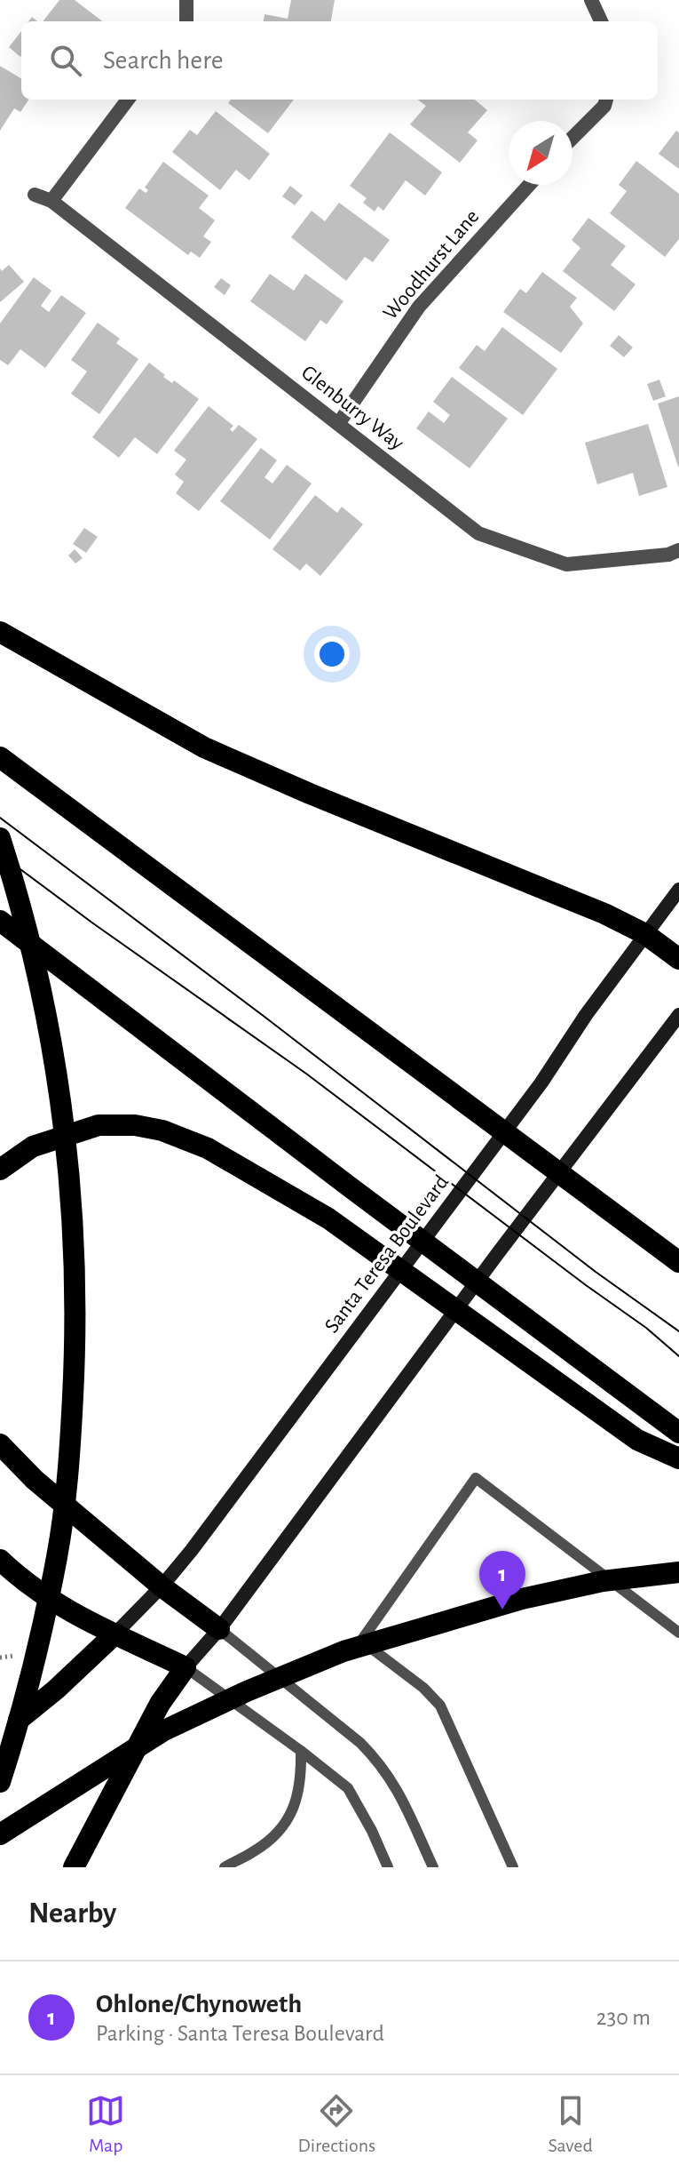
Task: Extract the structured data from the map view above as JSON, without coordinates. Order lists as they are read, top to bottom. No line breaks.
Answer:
{"streets":{"main road":["Santa Teresa Boulevard"],"street":["Woodhurst Lane","Glenburry Way"]},"crossings":[["Woodhurst Lane","Glenburry Way"]],"north":"bottom left","page":{"search":"Search here","pins":"1","heading":"Nearby","list":[{"mark":"1","name":"Ohlone/Chynoweth","note":"Parking · Santa Teresa Boulevard","value":"230 m"}],"nav":["Map","Directions","Saved"]}}
